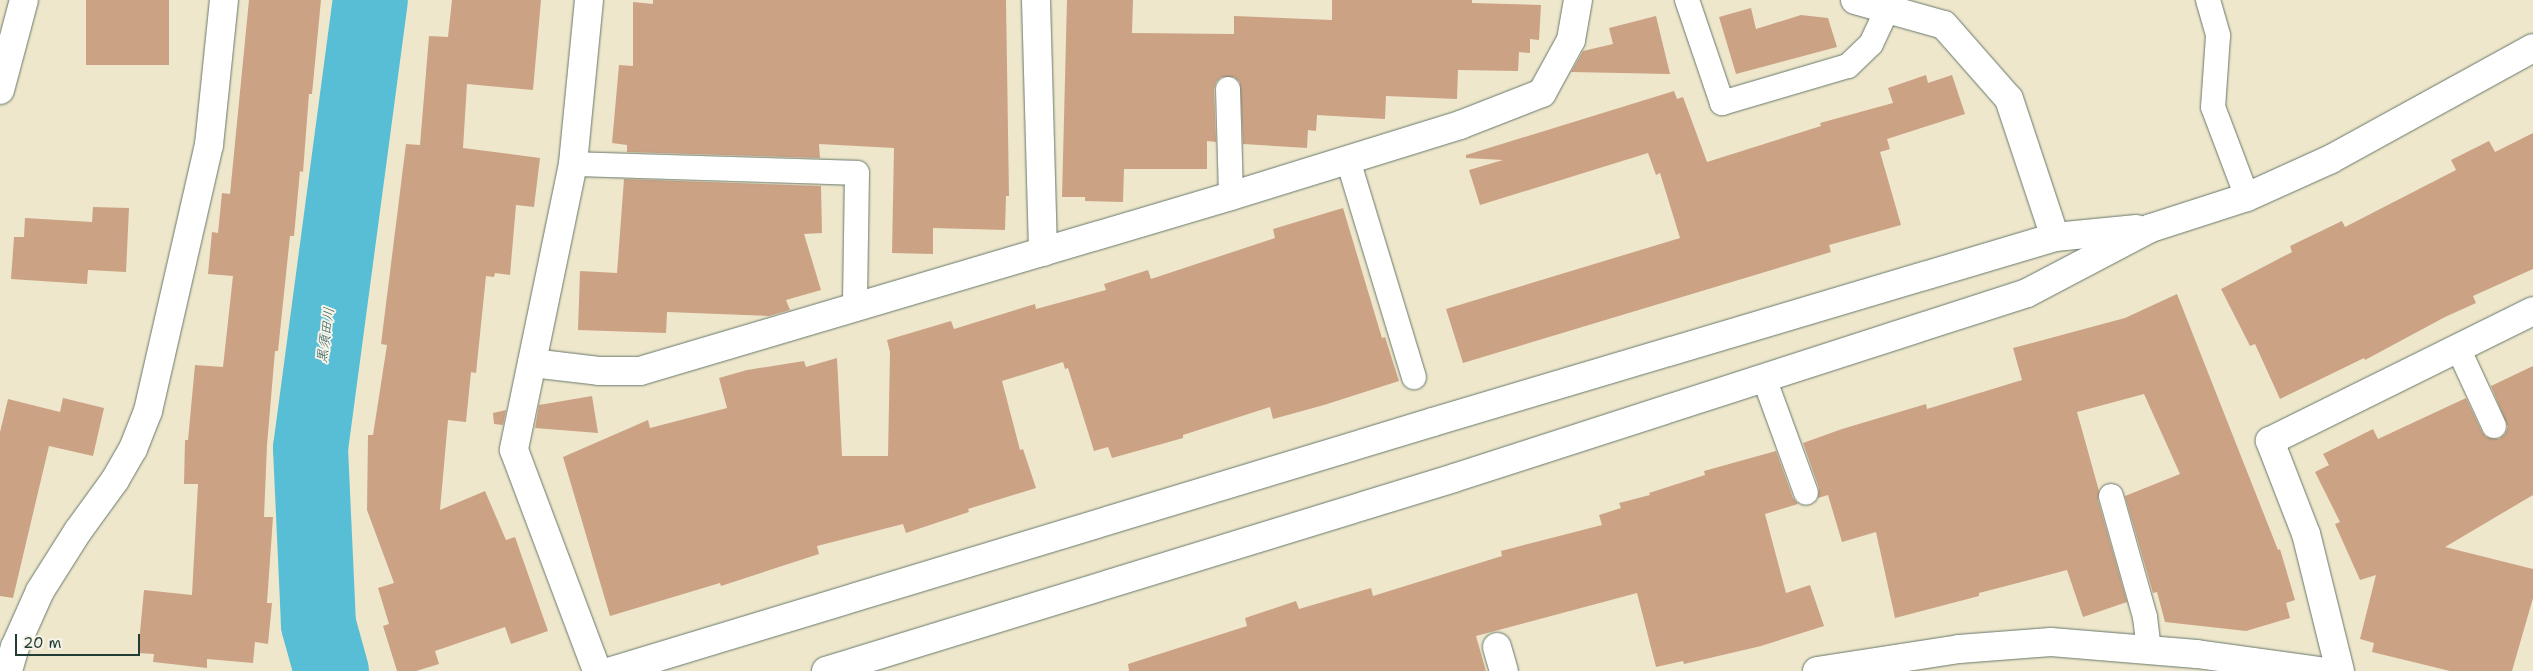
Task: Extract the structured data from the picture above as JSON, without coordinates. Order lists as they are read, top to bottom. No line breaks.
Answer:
{"water":["黒須田川"],"scale_bar":"20 m"}
